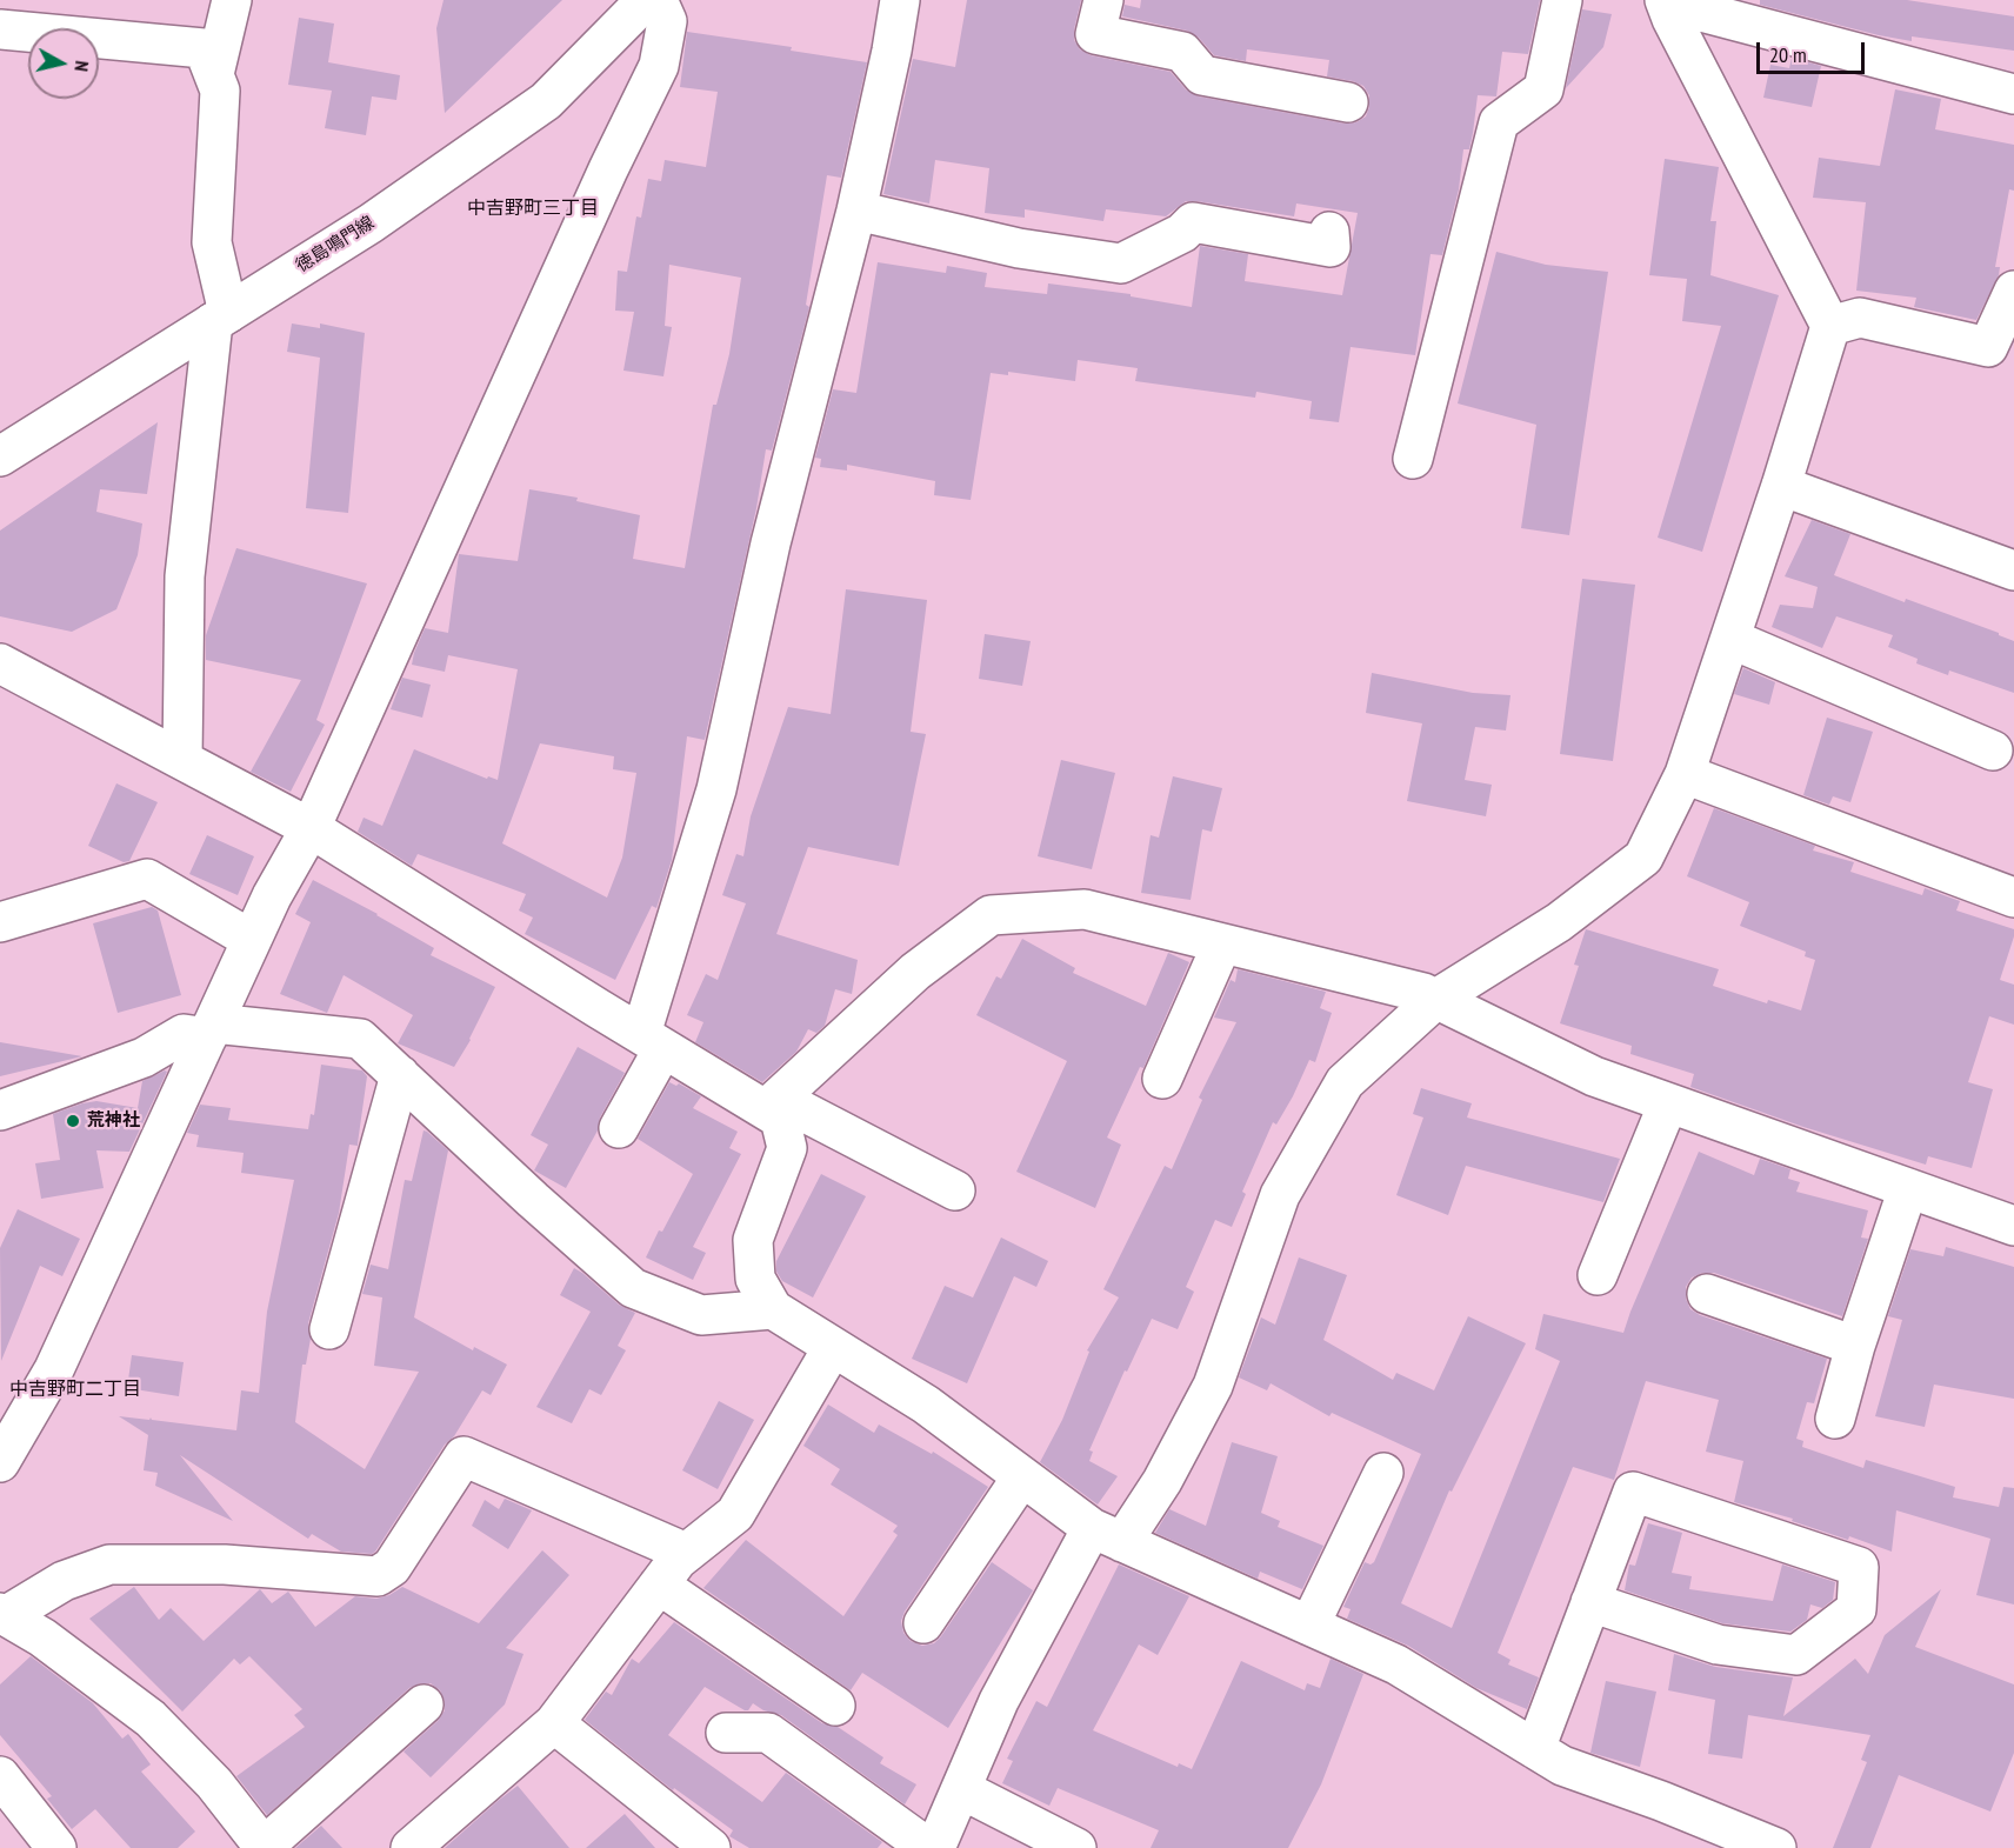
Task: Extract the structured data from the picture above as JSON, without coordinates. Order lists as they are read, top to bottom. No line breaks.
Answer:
{"streets":{"street":["徳島鳴門線"]},"districts":["中吉野町三丁目","中吉野町二丁目"],"places":["荒神社"],"scale_bar":"20 m","north":"right"}
